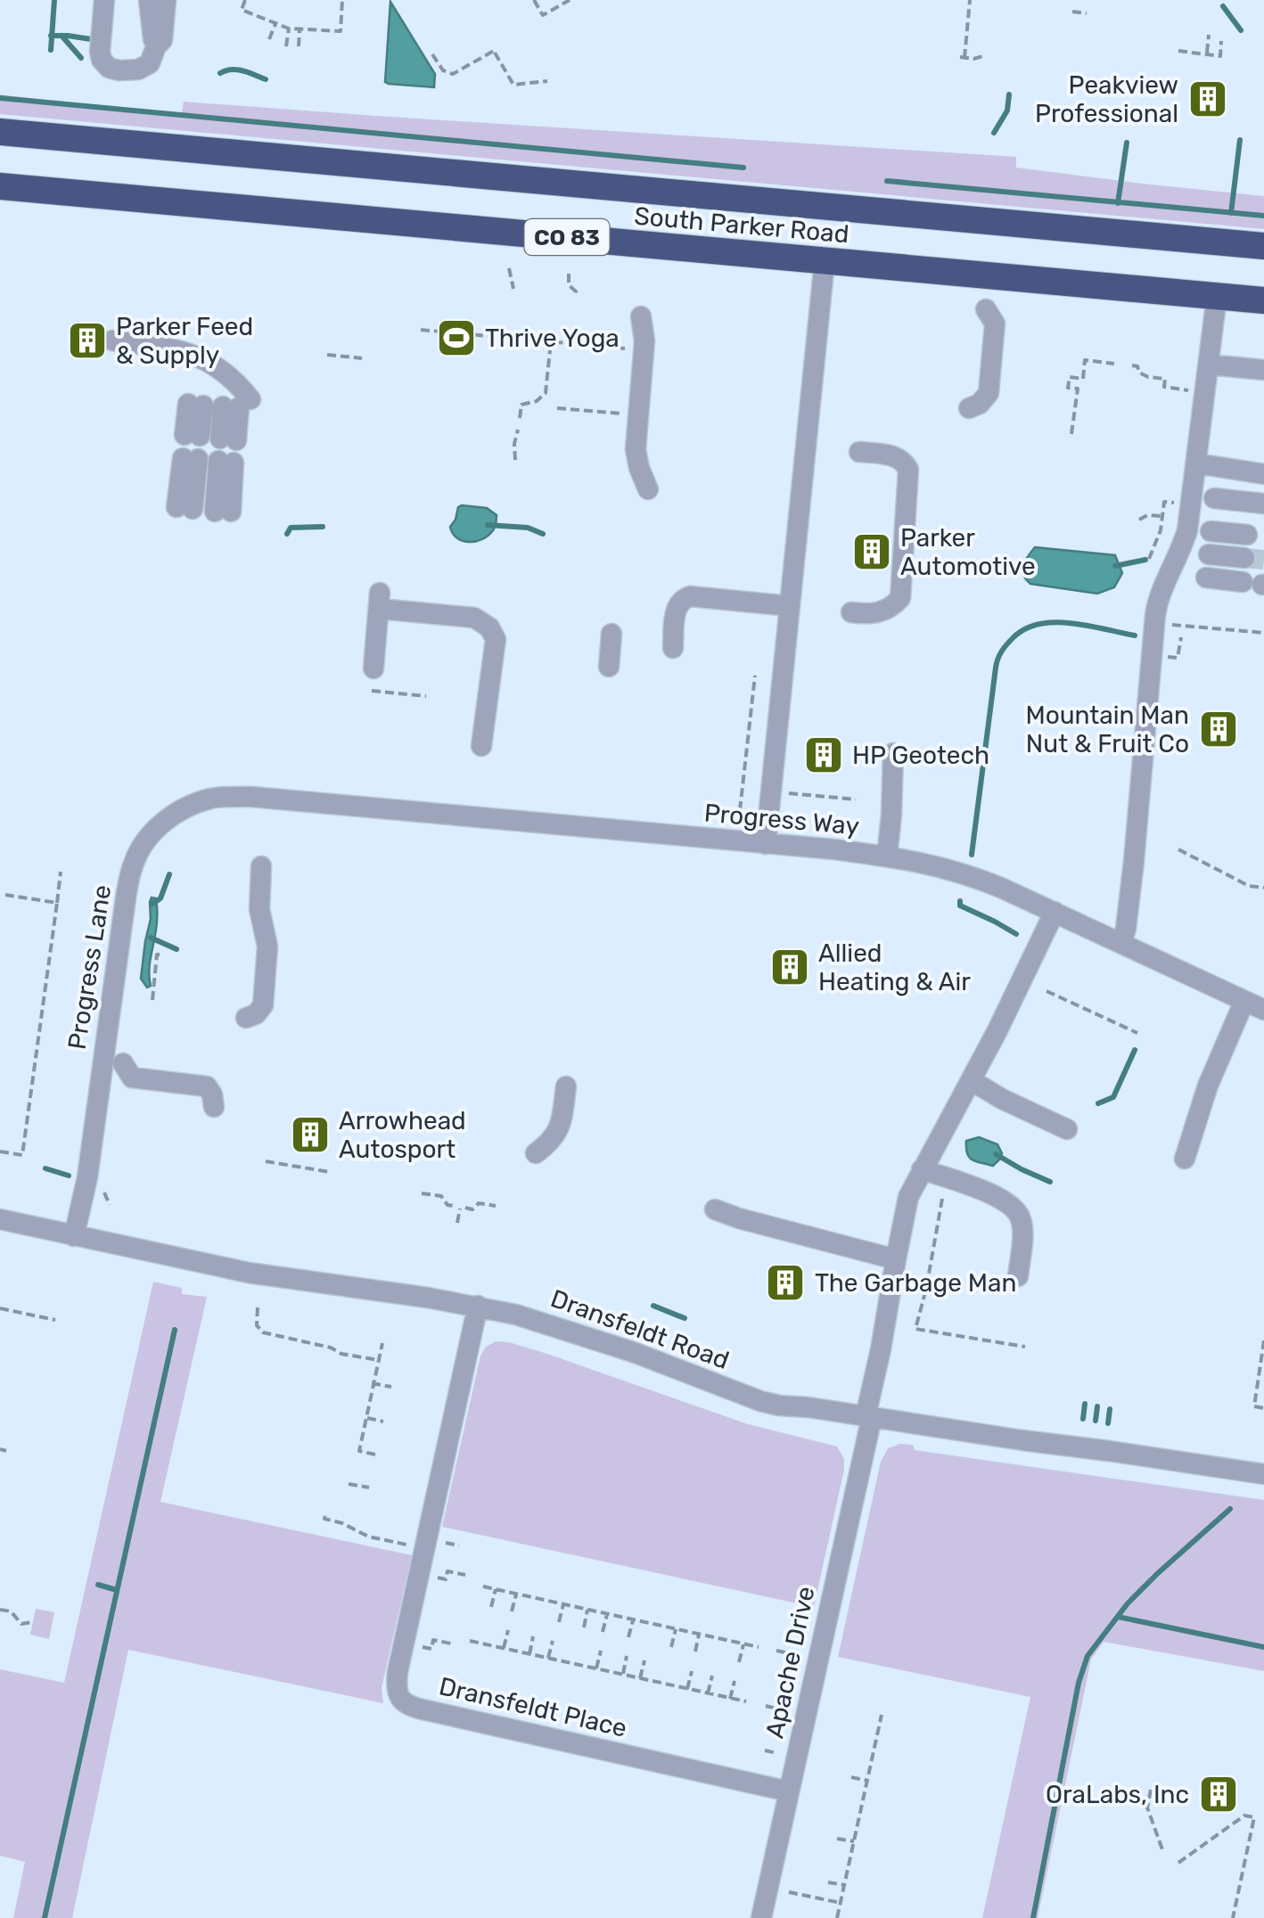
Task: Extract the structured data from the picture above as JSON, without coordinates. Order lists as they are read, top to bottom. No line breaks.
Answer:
{"streets":{"highway":["South Parker Road","CO 83"],"street":["Progress Way","Progress Lane","Dransfeldt Road","Apache Drive","Dransfeldt Place"]},"crossings":[["Progress Way","Progress Lane"],["Progress Way","Apache Drive"],["Progress Lane","Dransfeldt Road"],["Dransfeldt Road","Apache Drive"],["Dransfeldt Road","Dransfeldt Place"],["Apache Drive","Dransfeldt Place"]],"places":{"building":["Peakview Professional","Parker Feed & Supply","Parker Automotive","Mountain Man Nut & Fruit Co","HP Geotech","Allied Heating & Air","Arrowhead Autosport","The Garbage Man","OraLabs, Inc"],"sports":["Thrive Yoga"]}}
